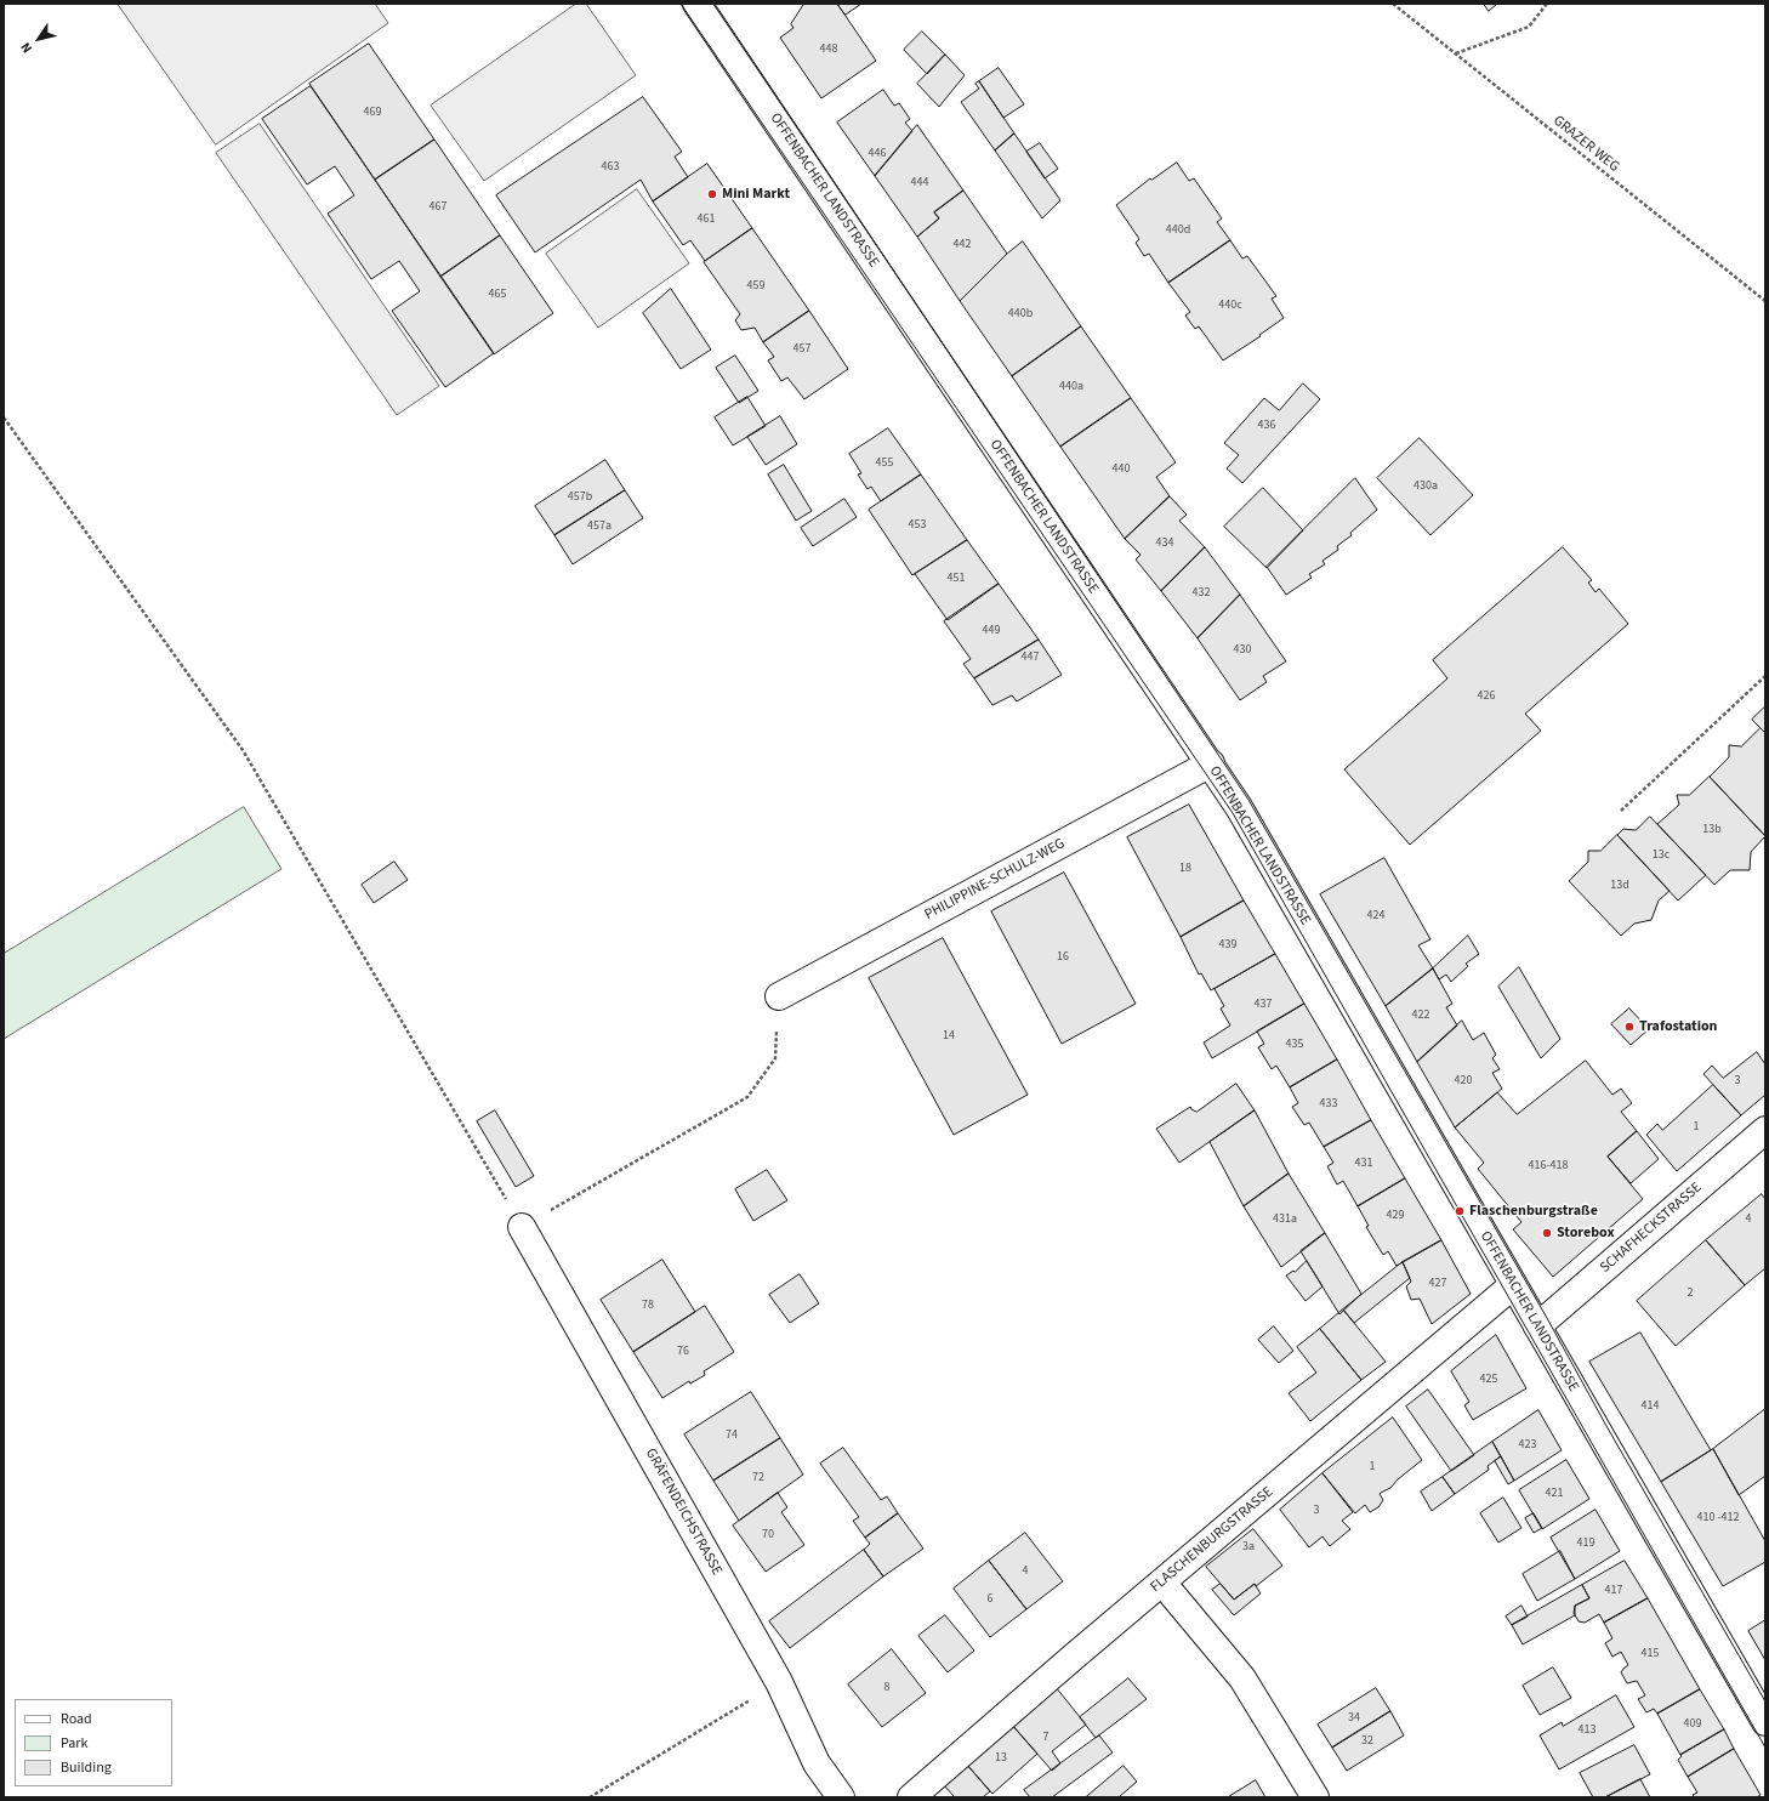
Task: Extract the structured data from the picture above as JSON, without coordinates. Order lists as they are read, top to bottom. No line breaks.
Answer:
{"streets":{"street":["OFFENBACHER LANDSTRASSE","PHILIPPINE-SCHULZ-WEG","SCHAFHECKSTRASSE","GRÄFENDEICHSTRASSE","FLASCHENBURGSTRASSE"],"path":["GRAZER WEG"]},"crossings":[["OFFENBACHER LANDSTRASSE","PHILIPPINE-SCHULZ-WEG"],["OFFENBACHER LANDSTRASSE","SCHAFHECKSTRASSE"],["OFFENBACHER LANDSTRASSE","FLASCHENBURGSTRASSE"]],"places":["Mini Markt","Trafostation","Flaschenburgstraße","Storebox"],"house_numbers":["448","469","446","463","444","467","461","440d","442","459","465","440c","440b","457","440a","436","455","440","430a","457b","453","457a","434","451","432","449","430","447","426","13b","13c","18","13d","424","439","16","437","422","14","435","420","3","433","1","431","416-418","429","431a","4","427","2","78","76","425","414","74","423","1","72","421","3","410 -412","70","419","3a","4","417","6","415","8","34","409","413","7","32","13"],"legend":["Road","Park","Building"],"north":"bottom left"}
